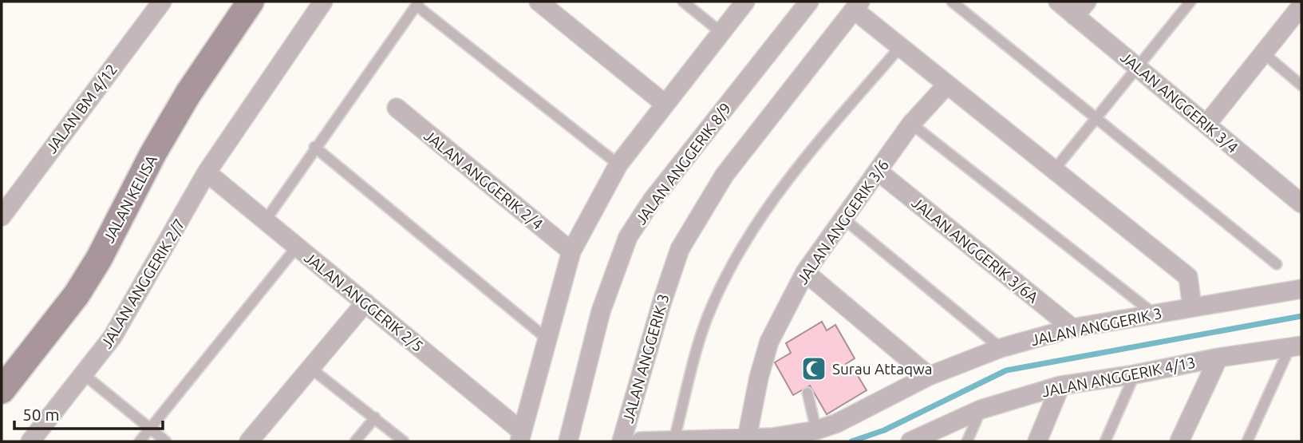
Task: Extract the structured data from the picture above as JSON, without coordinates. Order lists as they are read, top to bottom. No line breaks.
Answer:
{"streets":{"main road":["JALAN KELISA"],"street":["JALAN ANGGERIK 3/4","JALAN BM 4/12","JALAN ANGGERIK 8/9","JALAN ANGGERIK 2/4","JALAN ANGGERIK 3/6","JALAN ANGGERIK 3/6A","JALAN ANGGERIK 2/7","JALAN ANGGERIK 2/5","JALAN ANGGERIK 3","JALAN ANGGERIK 4/13"]},"crossings":[["JALAN ANGGERIK 3/6","JALAN ANGGERIK 3/6A"],["JALAN ANGGERIK 3/6","JALAN ANGGERIK 3"],["JALAN ANGGERIK 3/6A","JALAN ANGGERIK 3"],["JALAN ANGGERIK 2/7","JALAN ANGGERIK 2/5"]],"places":{"mosque":["Surau Attaqwa"]},"scale_bar":"50 m"}
